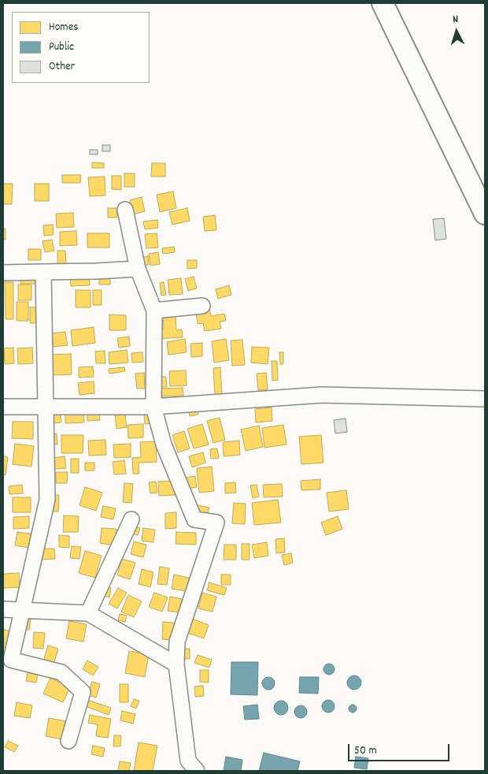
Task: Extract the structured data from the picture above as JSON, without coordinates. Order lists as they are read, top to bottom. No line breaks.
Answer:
{"legend":["Homes","Public","Other"],"scale_bar":"50 m","north":"top"}
